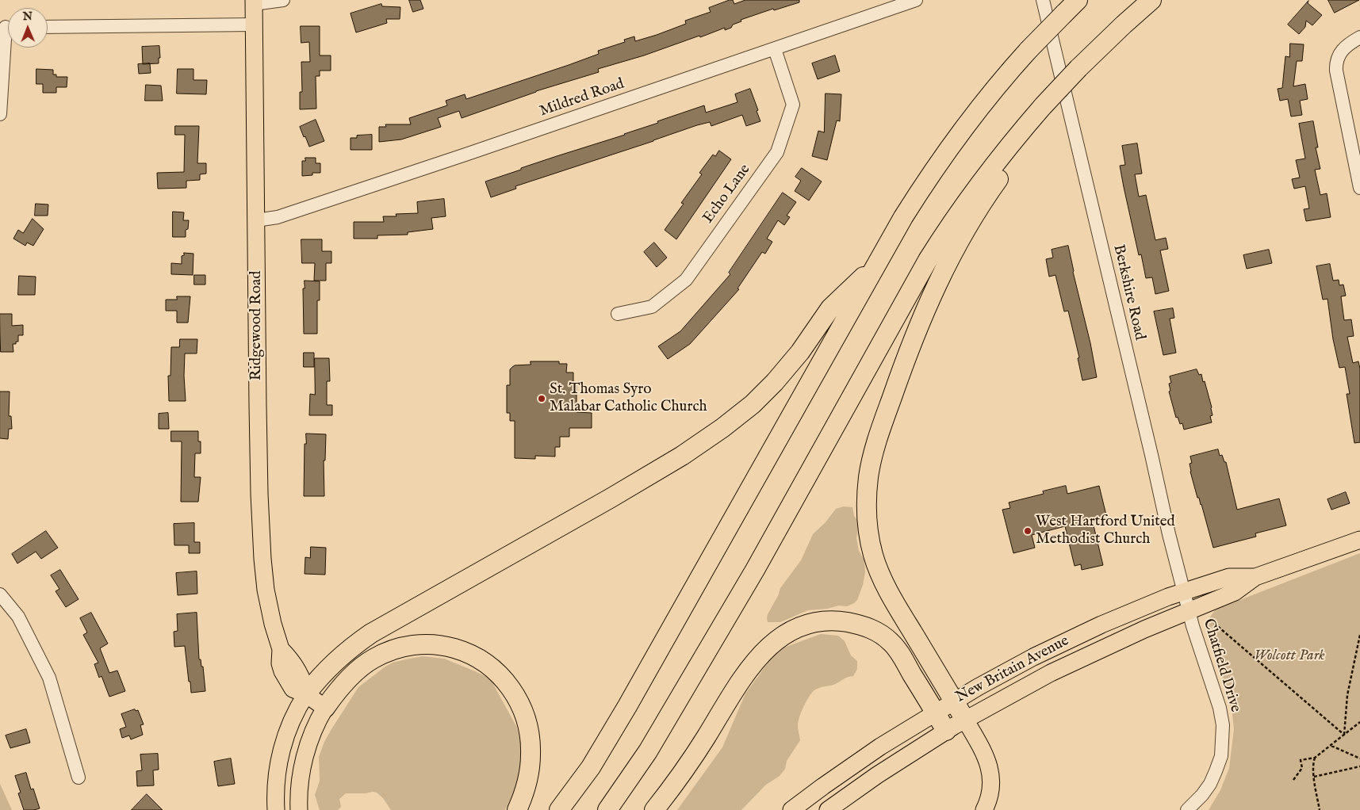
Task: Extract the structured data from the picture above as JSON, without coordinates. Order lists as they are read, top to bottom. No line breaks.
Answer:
{"streets":{"main road":["Ridgewood Road","New Britain Avenue"],"street":["Mildred Road","Echo Lane","Berkshire Road","Chatfield Drive"]},"crossings":[["Mildred Road","Echo Lane"],["Mildred Road","Ridgewood Road"],["Berkshire Road","Chatfield Drive"],["Berkshire Road","New Britain Avenue"],["Chatfield Drive","New Britain Avenue"]],"parks":["Wolcott Park"],"places":["St. Thomas Syro Malabar Catholic Church","West Hartford United Methodist Church"],"north":"top"}
